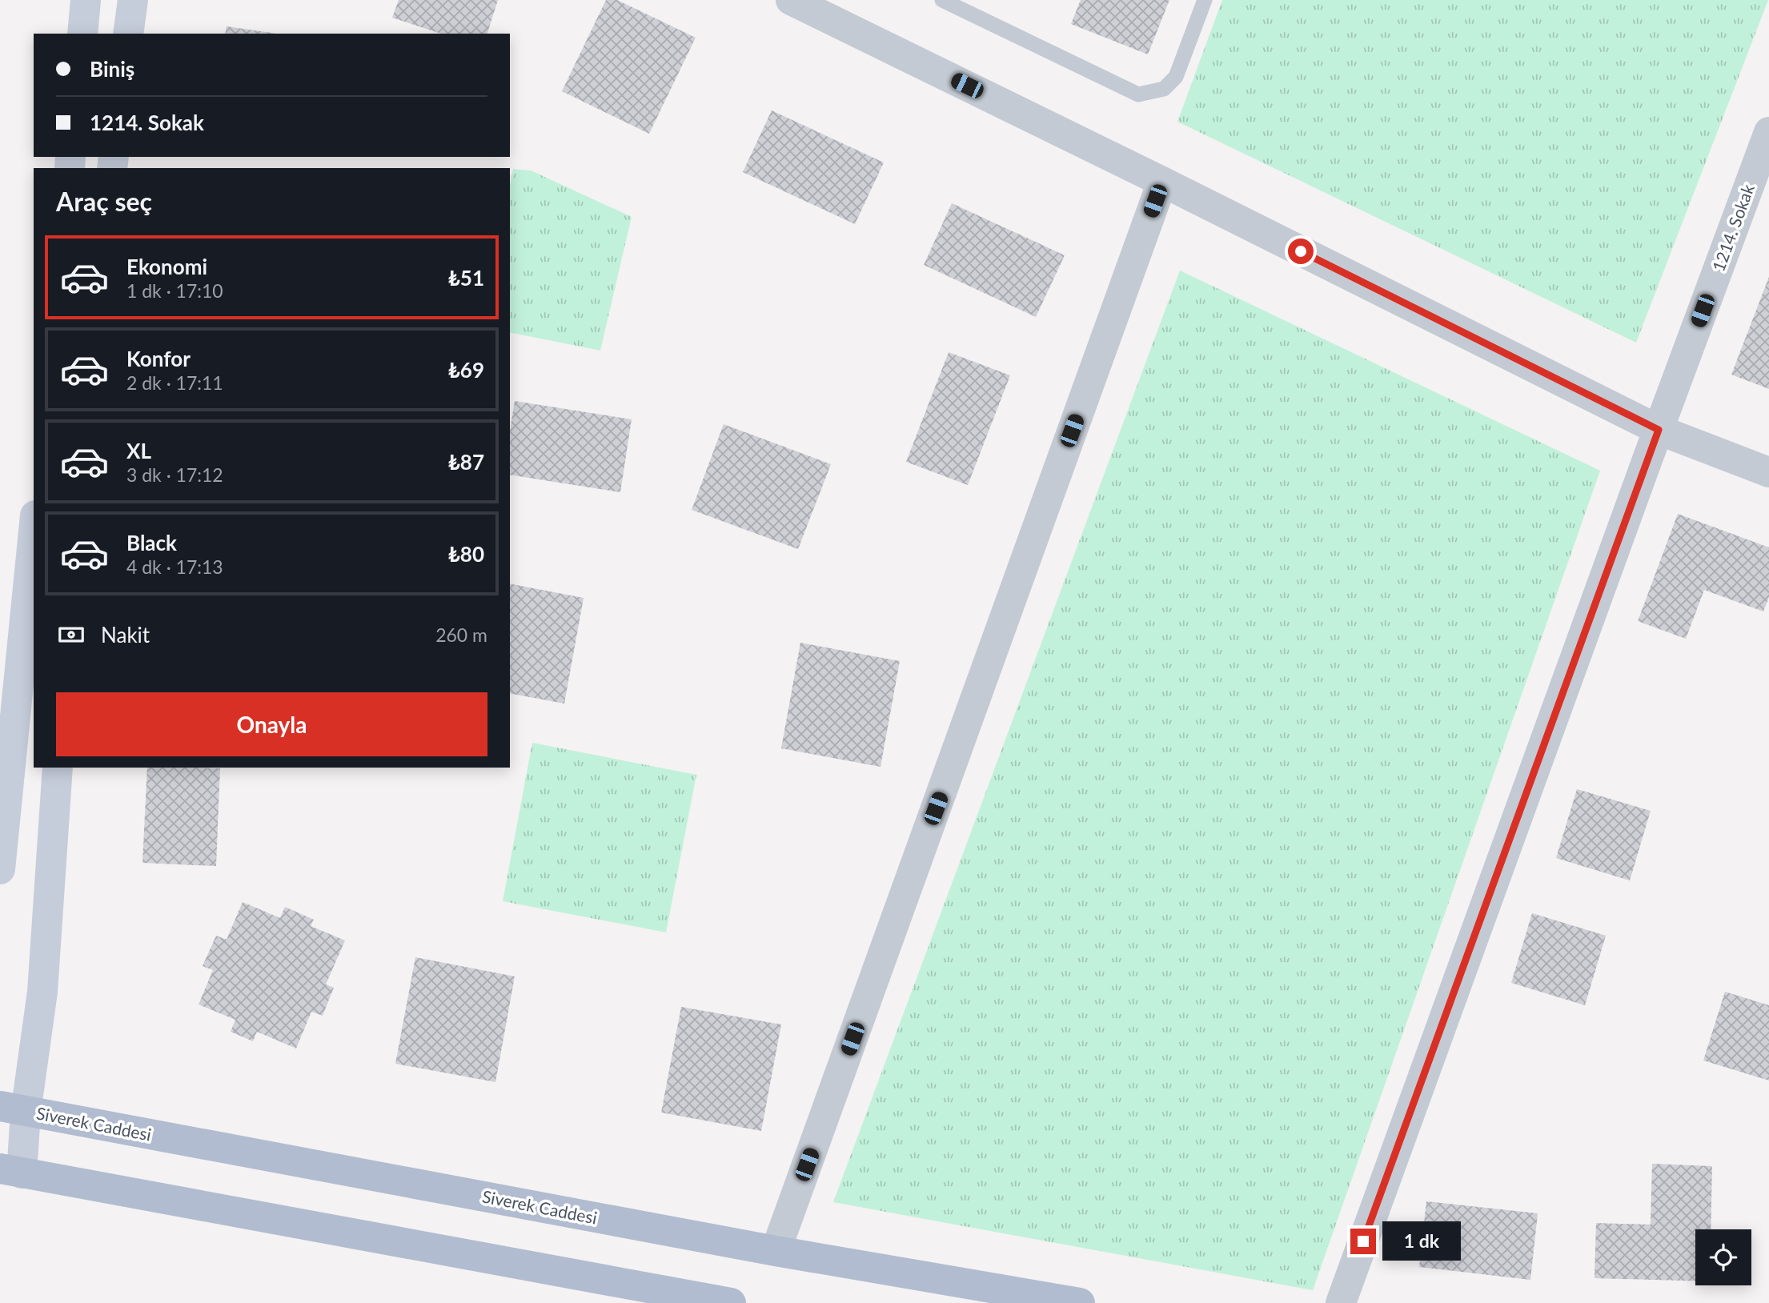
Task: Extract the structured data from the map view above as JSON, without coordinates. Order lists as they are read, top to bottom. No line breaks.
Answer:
{"streets":{"main road":["Siverek Caddesi"],"street":["1214. Sokak"]},"page":{"banner":["Biniş","1214. Sokak"],"heading":"Araç seç","list":[{"name":"Ekonomi","note":"1 dk · 17:10","value":"₺51"},{"name":"Konfor","note":"2 dk · 17:11","value":"₺69"},{"name":"XL","note":"3 dk · 17:12","value":"₺87"},{"name":"Black","note":"4 dk · 17:13","value":"₺80"}],"pay":["Nakit","260 m"],"buttons":"Onayla","bubble":"1 dk"}}
